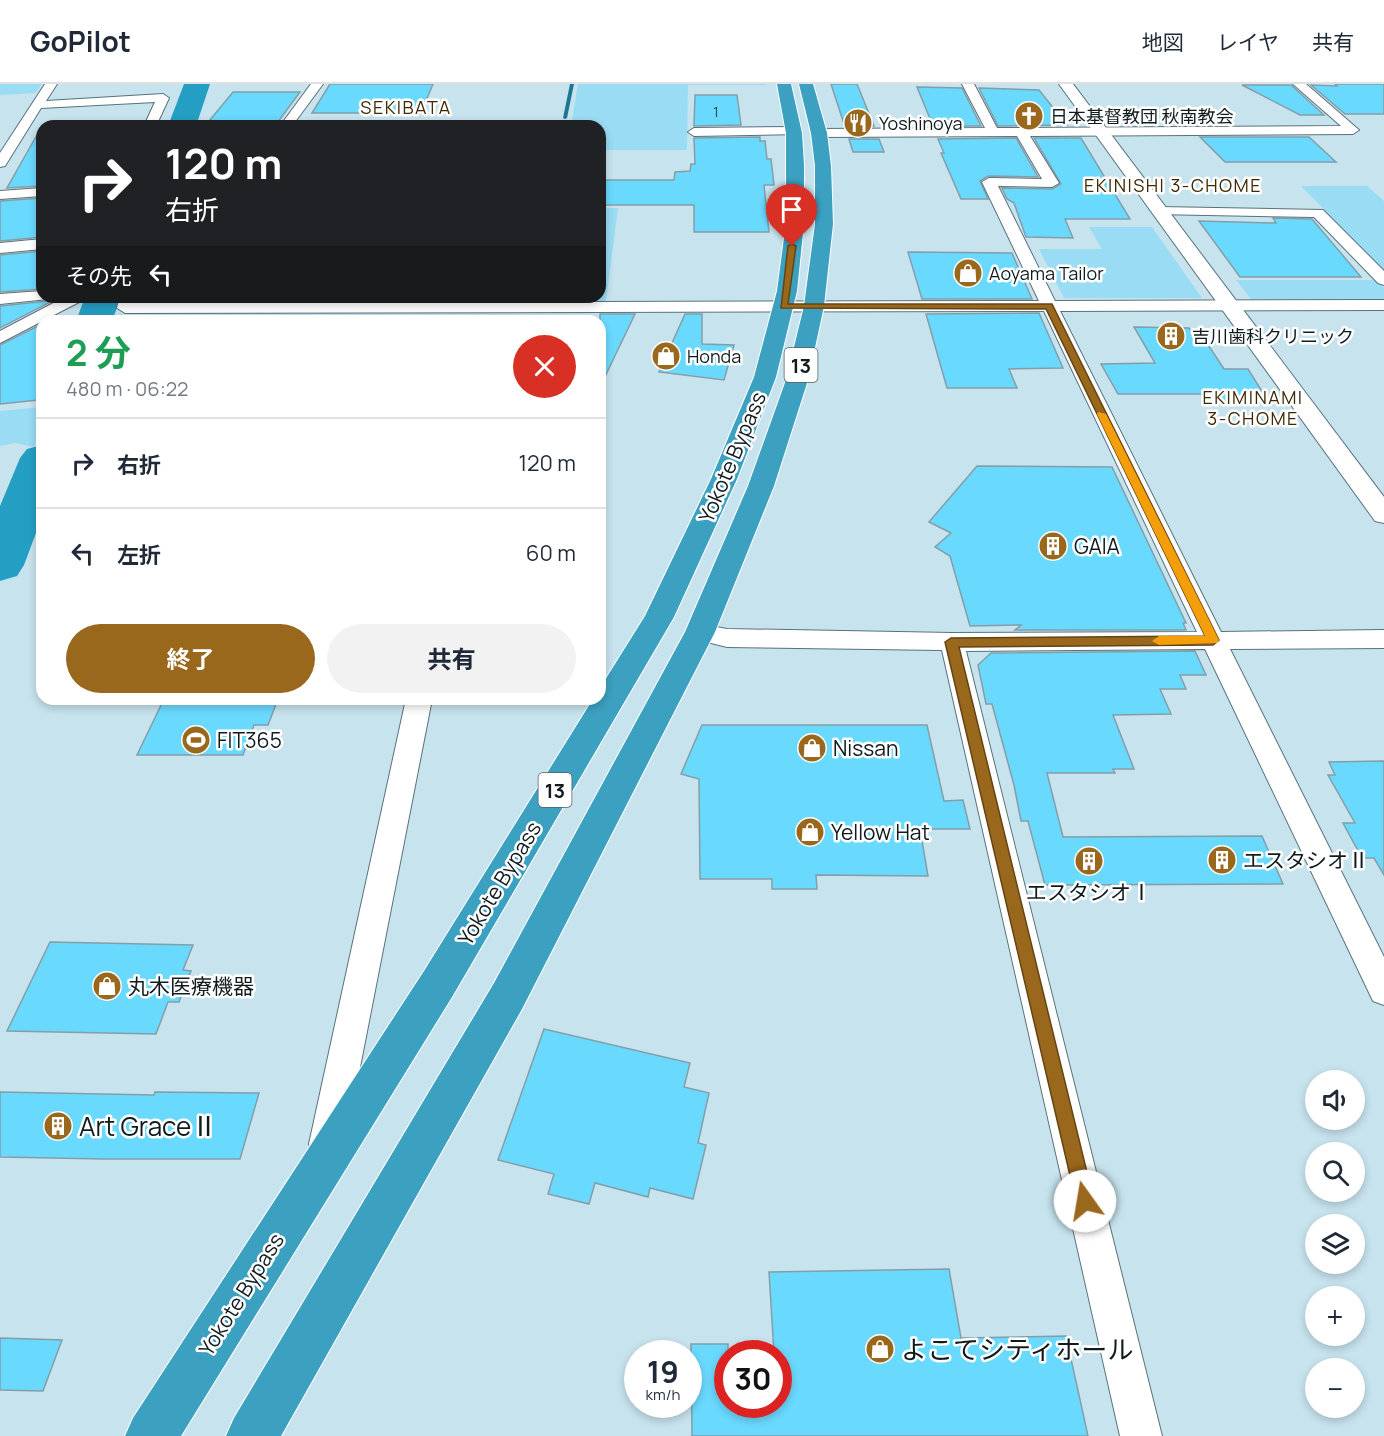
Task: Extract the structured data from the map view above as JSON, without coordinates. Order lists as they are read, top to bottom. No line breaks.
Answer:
{"streets":{"highway":["13","Yokote Bypass"]},"districts":["SEKIBATA","EKINISHI 3-CHOME","EKIMINAMI 3-CHOME"],"places":{"church":["日本基督教団 秋南教会"],"restaurant":["Yoshinoya"],"shop":["Aoyama Tailor","Honda","Nissan","Yellow Hat","丸木医療機器","よこてシティホール"],"building":["吉川歯科クリニック","GAIA","エスタシオⅡ","エスタシオⅠ","Art GraceⅡ"],"sports":["FIT365"]},"house_numbers":["1"],"page":{"header":"GoPilot","nav":["地図","レイヤ","共有"],"turn":["120 m","右折"],"then":"その先","heading":["2 分","480 m · 06:22"],"list":[{"name":"右折","value":"120 m"},{"name":"左折","value":"60 m"}],"buttons":["終了","共有"],"map_buttons":["+","−"],"speed":"19 km/h","limit":"30"}}
